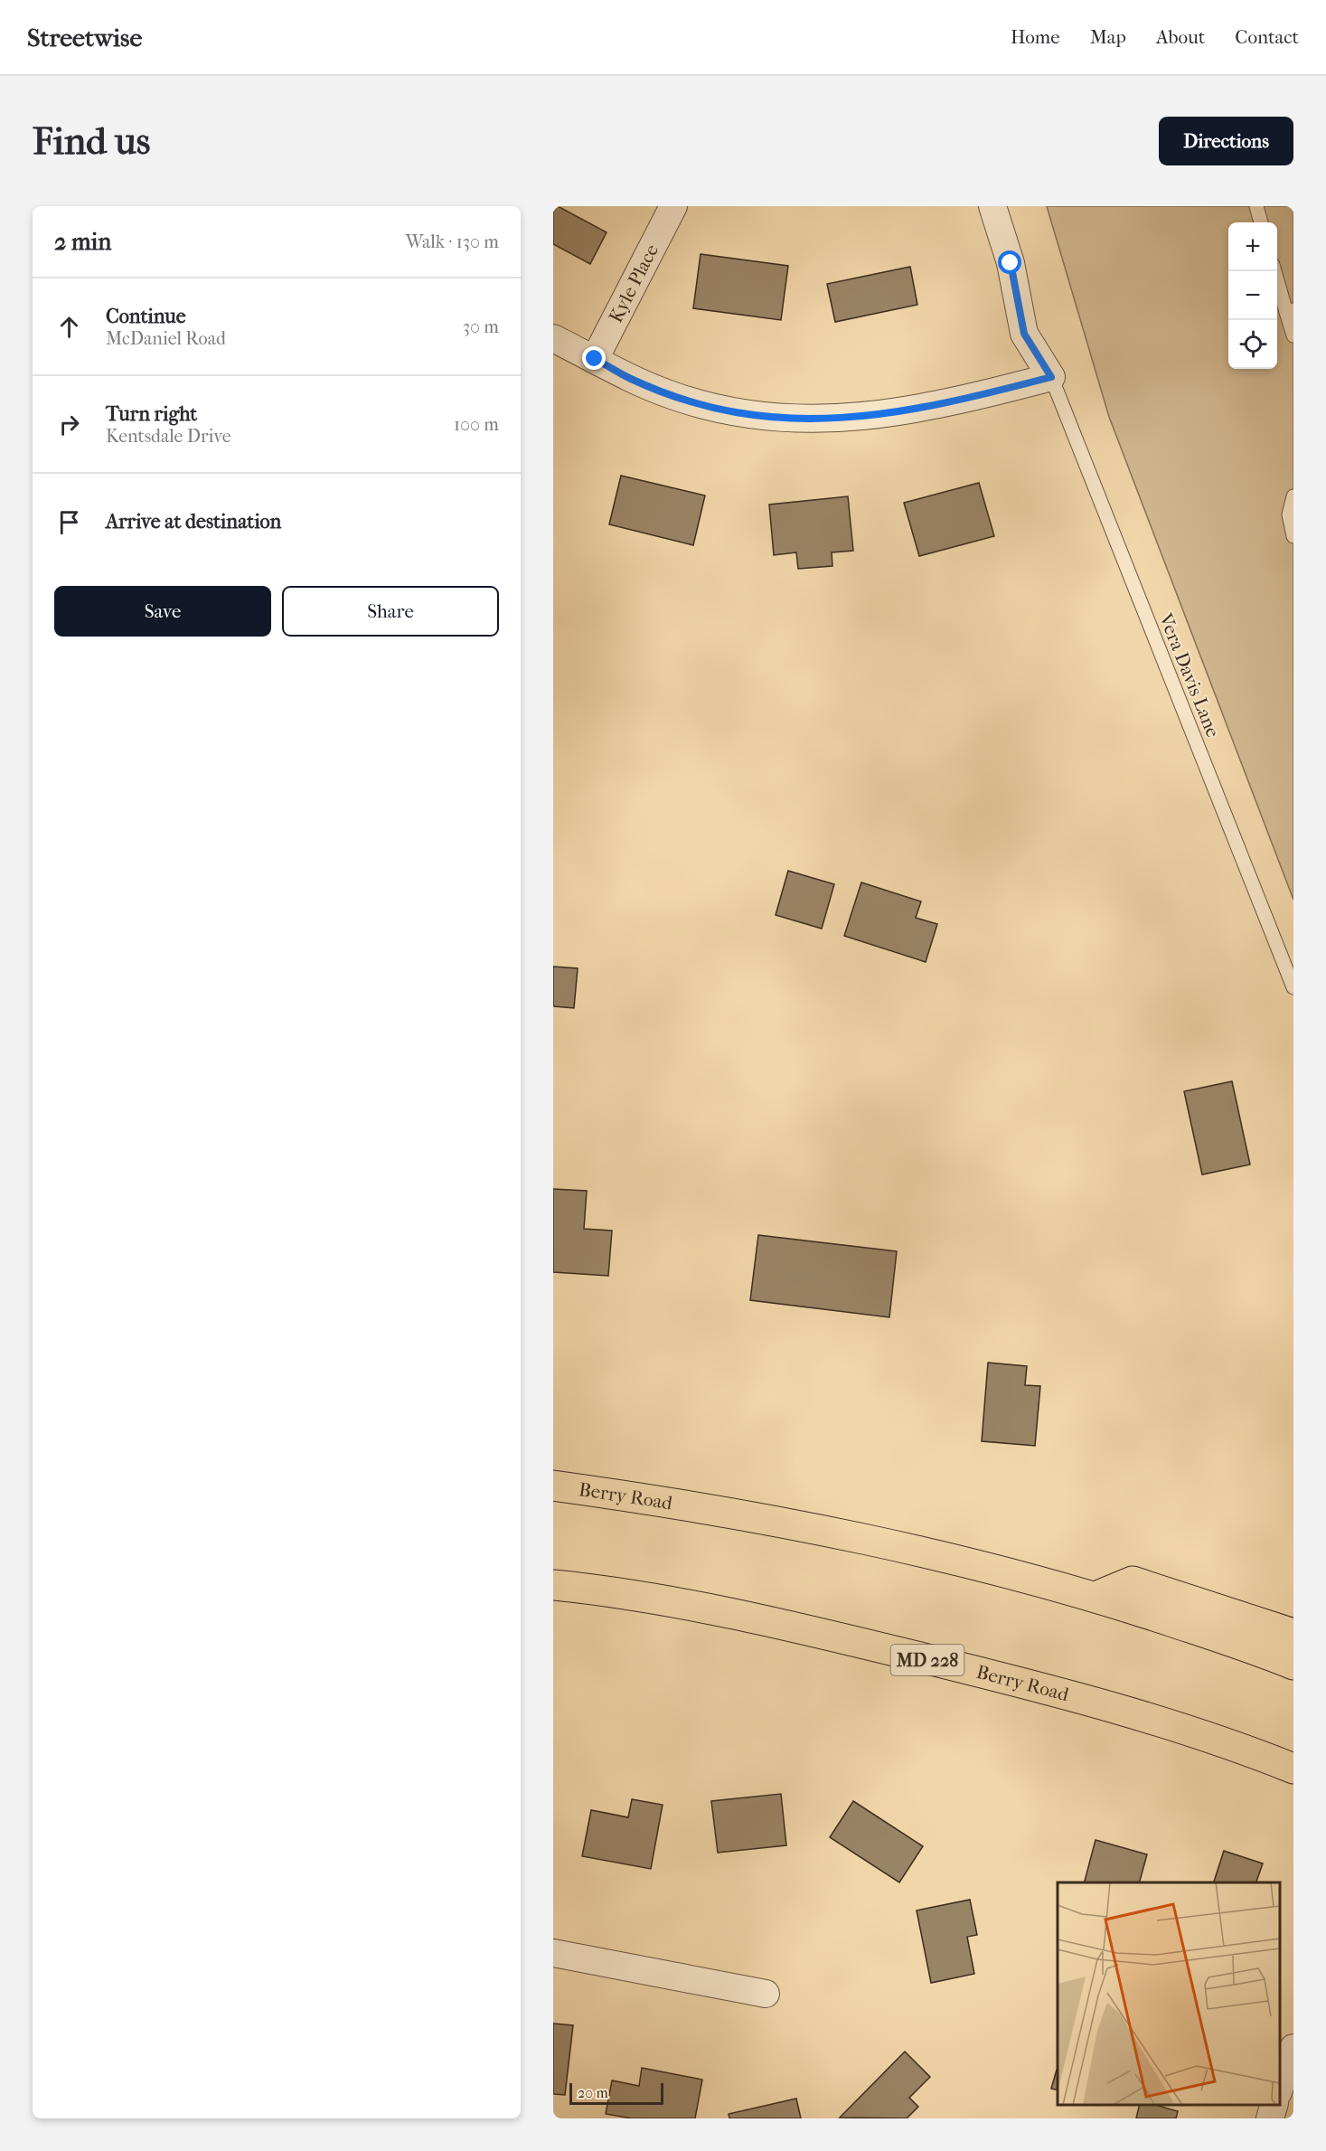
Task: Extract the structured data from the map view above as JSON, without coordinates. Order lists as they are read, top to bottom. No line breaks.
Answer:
{"streets":{"highway":["Berry Road","MD 228"],"street":["Kyle Place"],"lane":["Vera Davis Lane"]},"scale_bar":"20 m","page":{"header":"Streetwise","nav":["Home","Map","About","Contact"],"buttons":["Directions",["Save","Share"]],"title":"Find us","heading":["2 min","Walk · 130 m"],"map_buttons":["+","−"],"list":[["Continue","McDaniel Road","30 m"],["Turn right","Kentsdale Drive","100 m"],"Arrive at destination"],"scale":"20 m"}}
